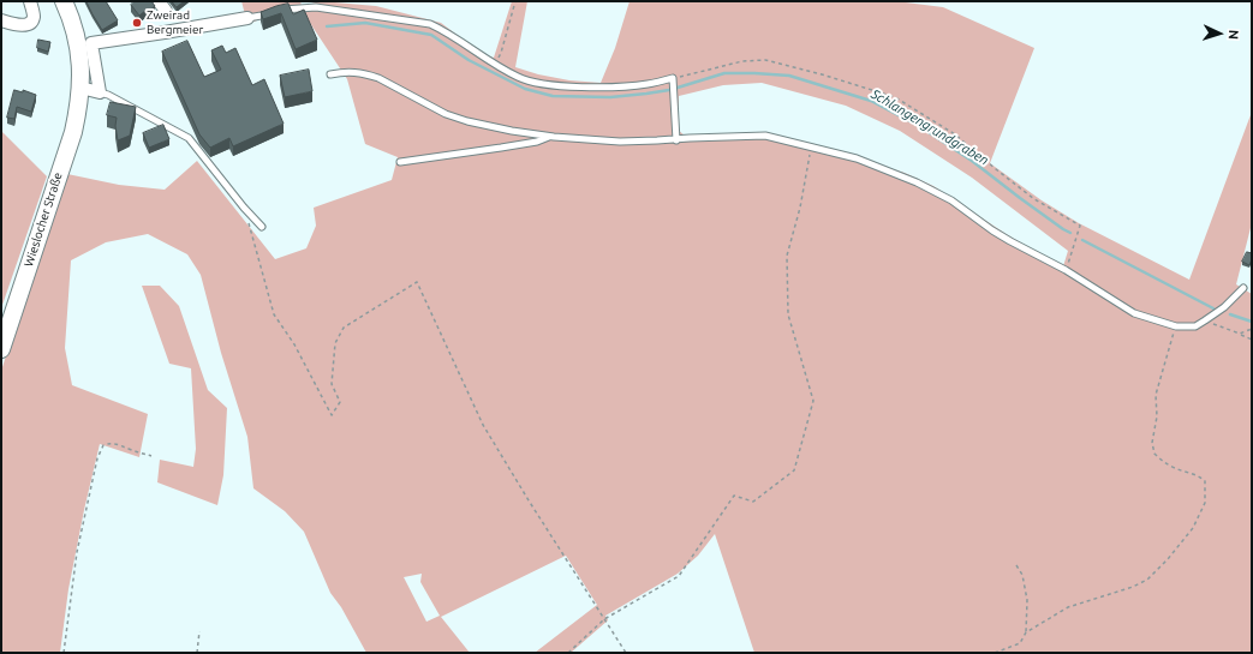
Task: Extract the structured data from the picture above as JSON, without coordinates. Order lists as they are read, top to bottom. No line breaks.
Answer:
{"streets":{"main road":["Wieslocher Straße"]},"water":["Schlangengrundgraben"],"places":["Zweirad Bergmeier"],"north":"right"}
